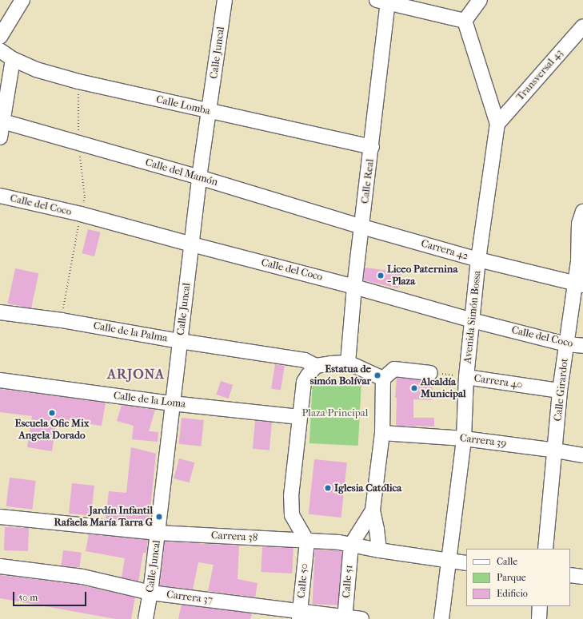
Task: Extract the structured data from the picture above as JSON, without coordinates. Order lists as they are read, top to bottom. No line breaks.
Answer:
{"streets":{"street":["Calle Juncal","Transversal 43","Calle Lomba","Calle del Mamón","Calle Real","Calle del Coco","Carrera 42","Avenida Simón Bossa","Calle de la Palma","Carrera 40","Calle Girardot","Calle de la Loma","Carrera 39","Carrera 38","Calle 50","Calle 51","Carrera 37"]},"crossings":[["Calle Juncal","Calle Lomba"],["Calle Juncal","Calle del Mamón"],["Calle Juncal","Calle del Coco"],["Calle Juncal","Calle de la Palma"],["Calle Juncal","Calle de la Loma"],["Calle Juncal","Carrera 38"],["Calle Juncal","Carrera 37"],["Transversal 43","Avenida Simón Bossa"],["Calle Lomba","Calle Real"],["Calle del Mamón","Calle Real"],["Calle del Mamón","Carrera 42"],["Calle Real","Calle del Coco"],["Calle Real","Carrera 42"],["Calle del Coco","Avenida Simón Bossa"],["Calle del Coco","Calle Girardot"],["Carrera 42","Avenida Simón Bossa"],["Carrera 42","Calle Girardot"],["Avenida Simón Bossa","Carrera 40"],["Avenida Simón Bossa","Carrera 39"],["Avenida Simón Bossa","Carrera 38"],["Carrera 40","Calle Girardot"],["Calle Girardot","Carrera 39"],["Carrera 38","Calle 50"],["Carrera 38","Calle 51"],["Calle 50","Carrera 37"],["Calle 51","Carrera 37"]],"districts":["ARJONA"],"parks":["Plaza Principal"],"places":["Liceo Paternina - Plaza","Estatua de simón Bolívar","Alcaldía Municipal","Escuela Ofic Mix Angela Dorado","Iglesia Católica","Jardín Infantil Rafaela María Tarra G"],"legend":["Calle","Parque","Edificio"],"scale_bar":"50 m"}
